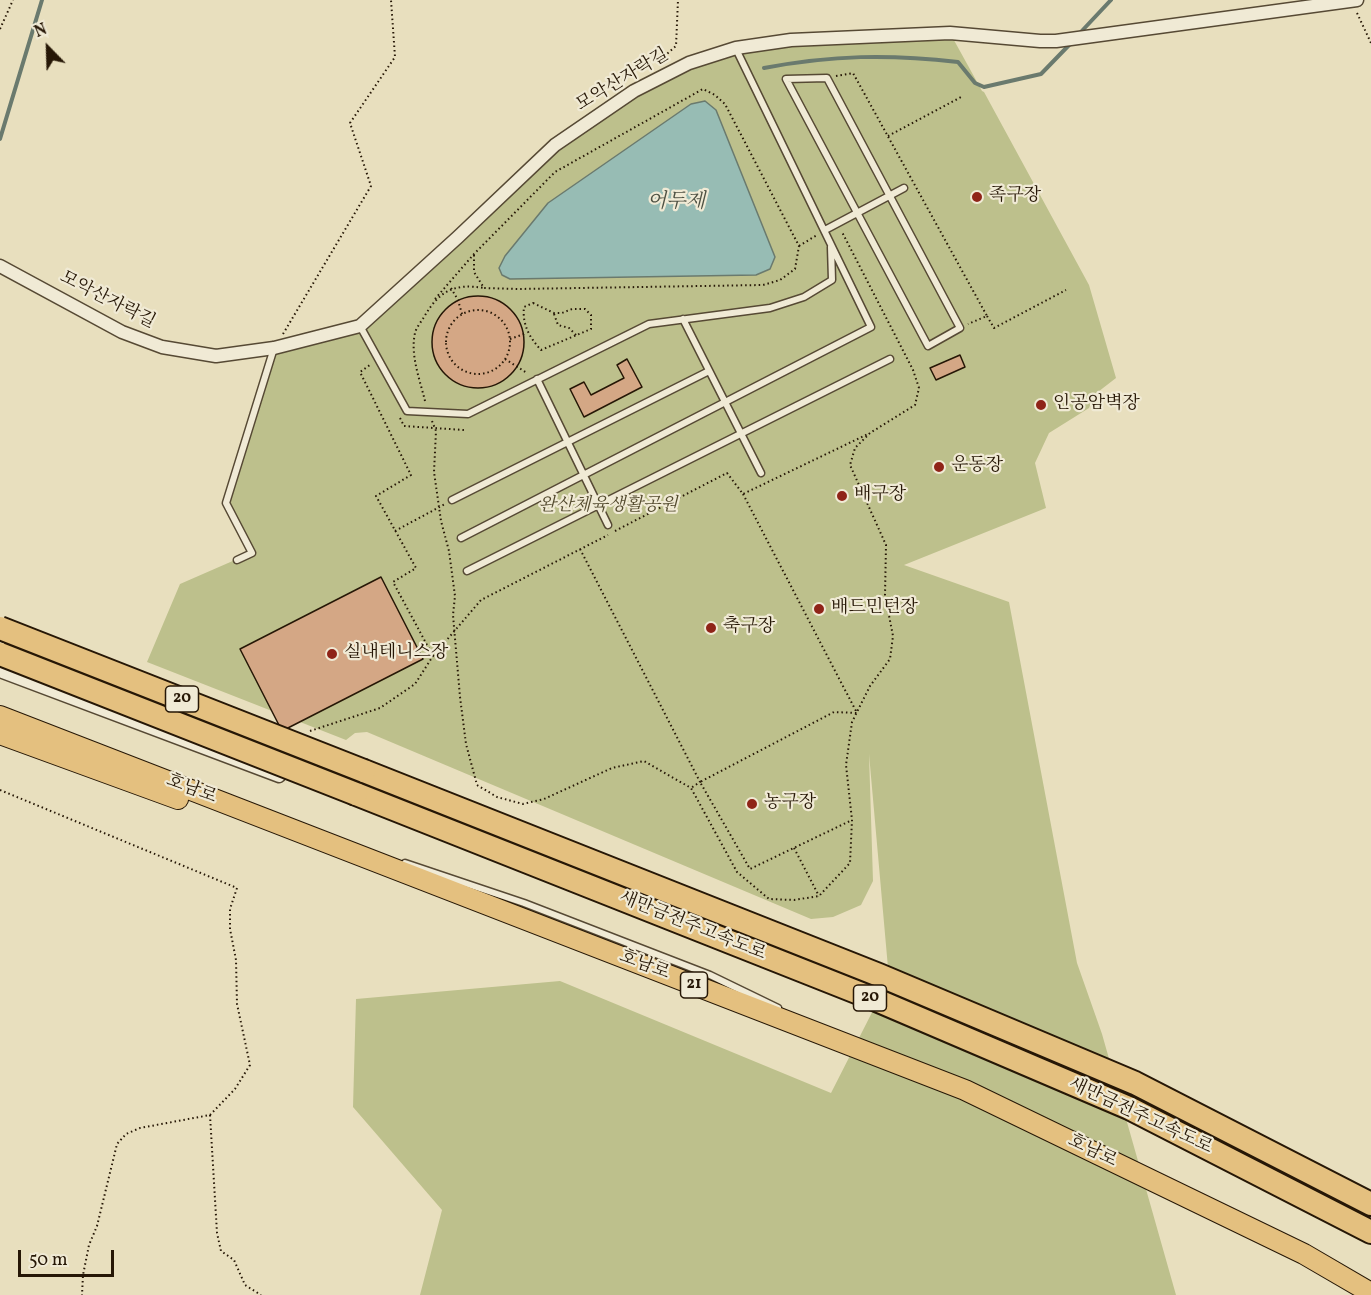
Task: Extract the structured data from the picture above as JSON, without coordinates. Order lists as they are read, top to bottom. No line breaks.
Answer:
{"streets":{"highway":["20","호남로","새만금전주고속도로","21"],"street":["모악산자락길"]},"water":["어두제"],"parks":["완산체육생활공원"],"places":["족구장","인공암벽장","운동장","배구장","배드민턴장","축구장","실내테니스장","농구장"],"scale_bar":"50 m","north":"top left"}
